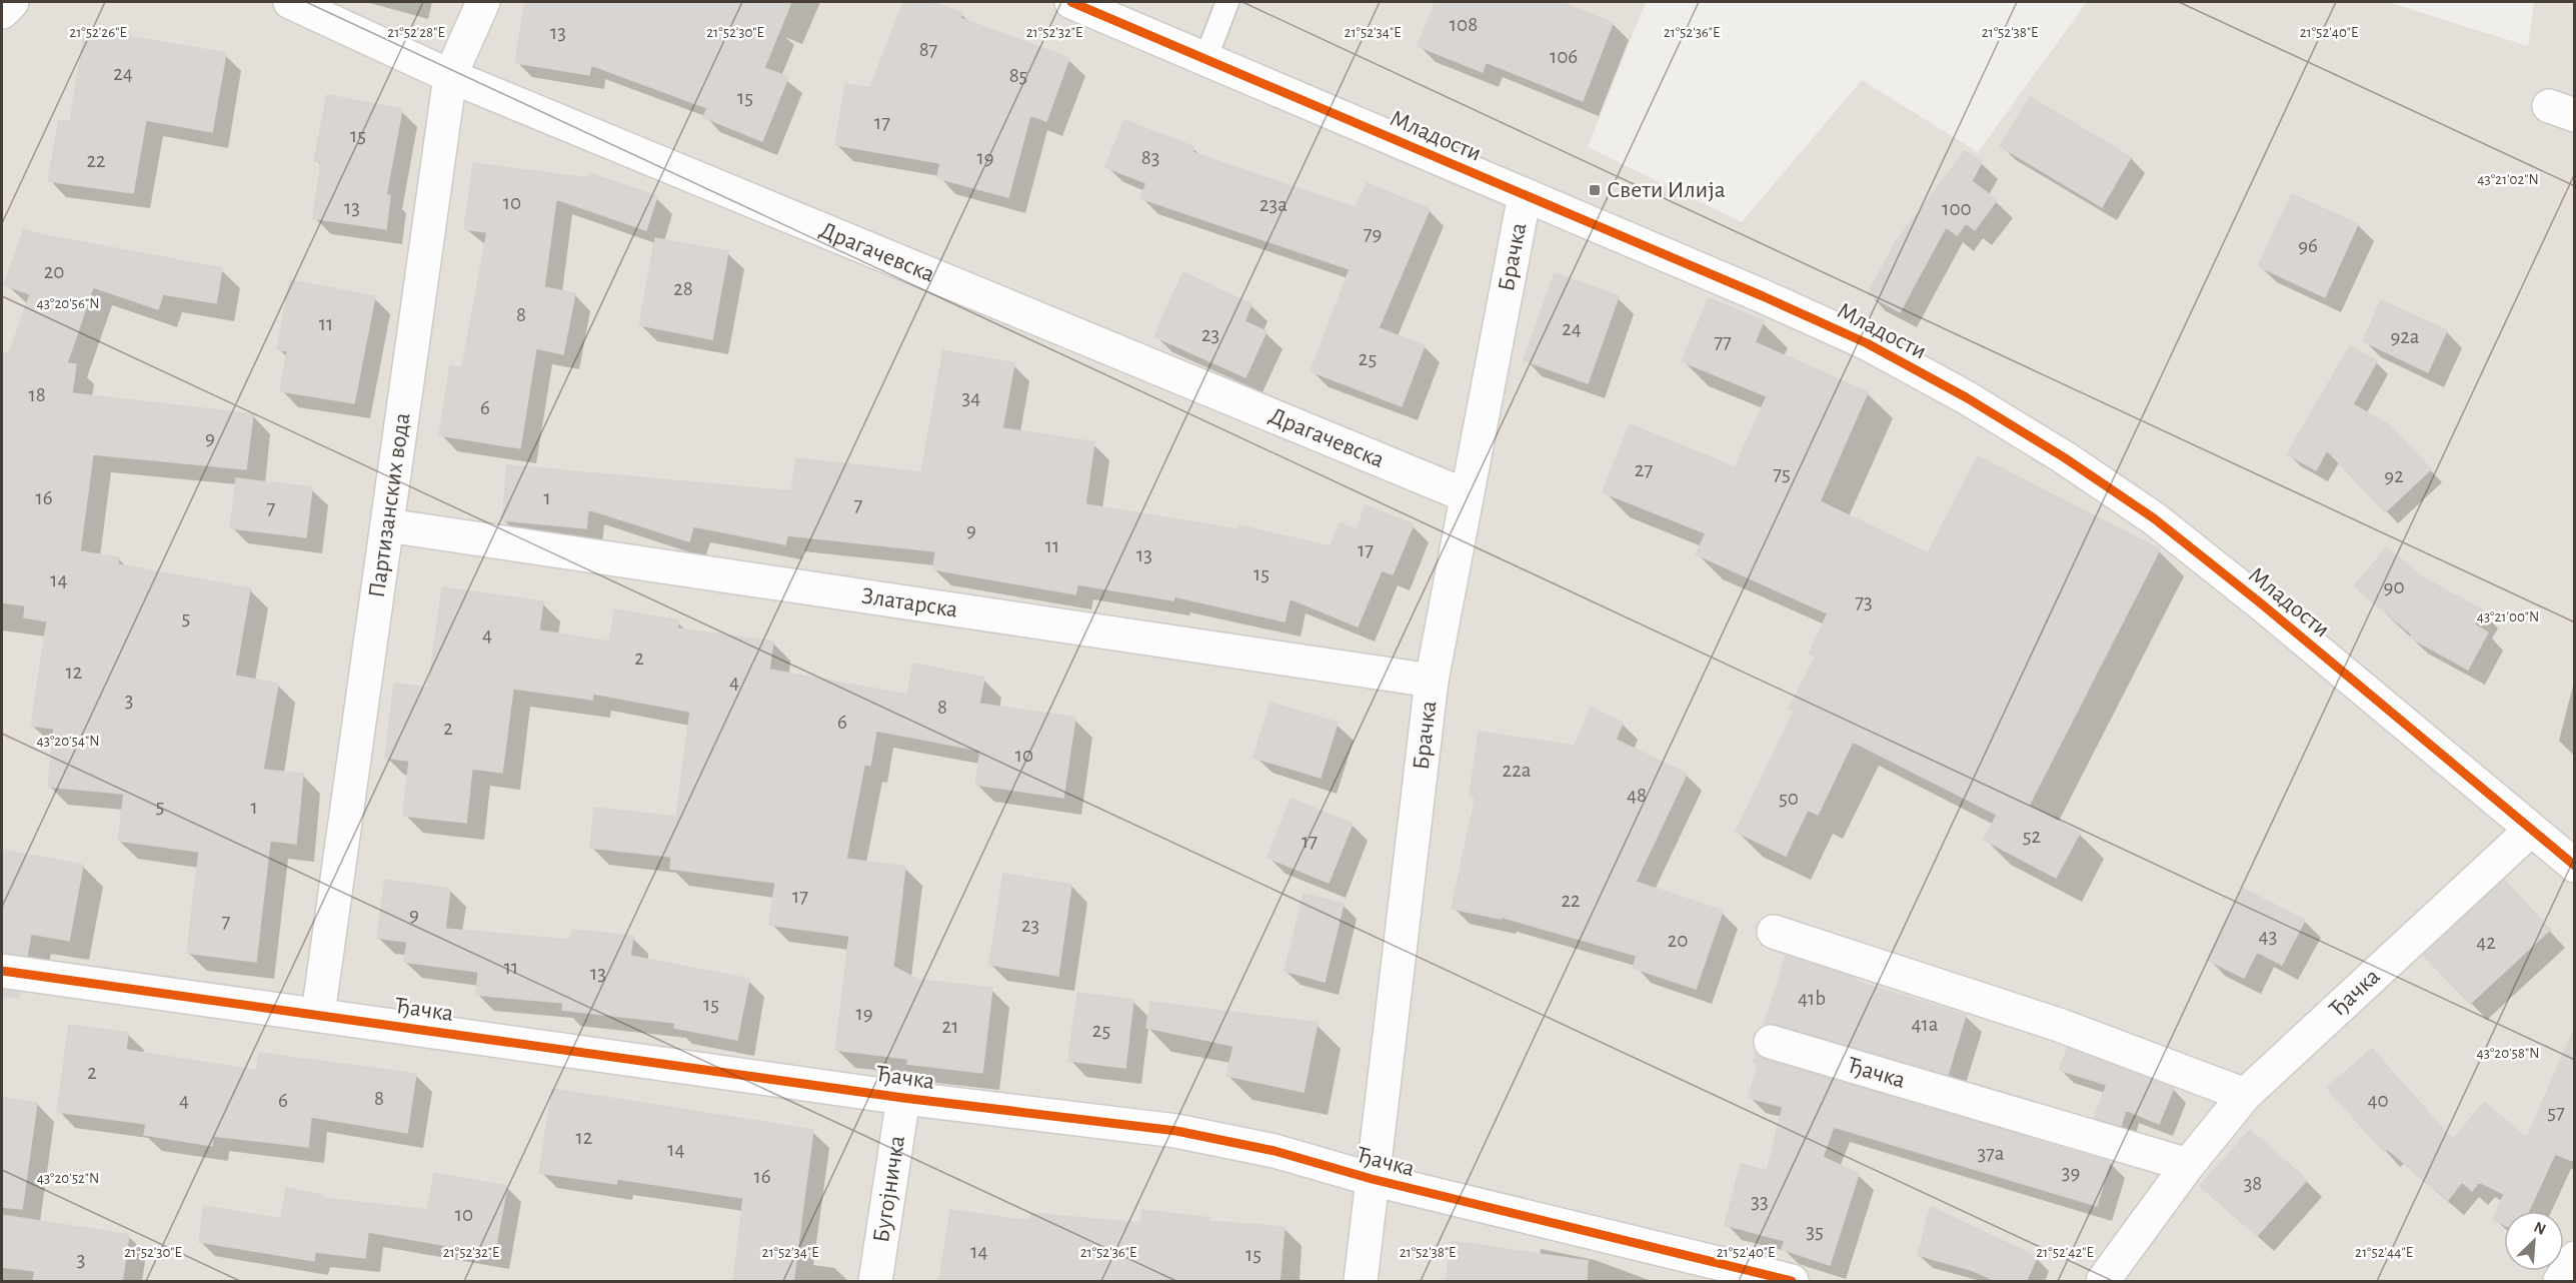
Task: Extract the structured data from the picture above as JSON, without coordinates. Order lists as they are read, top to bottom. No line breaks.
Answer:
{"streets":{"street":["Младости","Драгачевска","Брачка","Партизанских вода","Златарска","Ђачка","Бугојничка"]},"crossings":[["Младости","Брачка"],["Младости","Ђачка"],["Драгачевска","Брачка"],["Драгачевска","Партизанских вода"],["Брачка","Златарска"],["Брачка","Ђачка"],["Партизанских вода","Златарска"],["Партизанских вода","Ђачка"],["Ђачка","Бугојничка"]],"places":{"transit":["Свети Илија"]},"house_numbers":["108","13","87","106","24","85","15","17","15","19","83","22","10","23a","13","100","79","96","20","28","8","11","24","23","92a","77","25","18","34","6","9","27","75","92","16","1","7","7","9","11","17","13","15","14","90","73","5","4","2","12","4","3","8","6","2","10","22a","48","50","5","1","52","17","17","22","9","7","23","43","20","42","11","13","41b","15","19","41a","21","25","2","8","4","6","40","57","12","14","37a","39","16","38","33","10","35","14","15","3"],"north":"top right","coordinates":["21°52'26\"E","21°52'28\"E","21°52'30\"E","21°52'32\"E","21°52'34\"E","21°52'36\"E","21°52'38\"E","21°52'40\"E","43°21'02\"N","43°20'56\"N","43°21'00\"N","43°20'54\"N","43°20'58\"N","43°20'52\"N","21°52'42\"E","21°52'44\"E"]}
